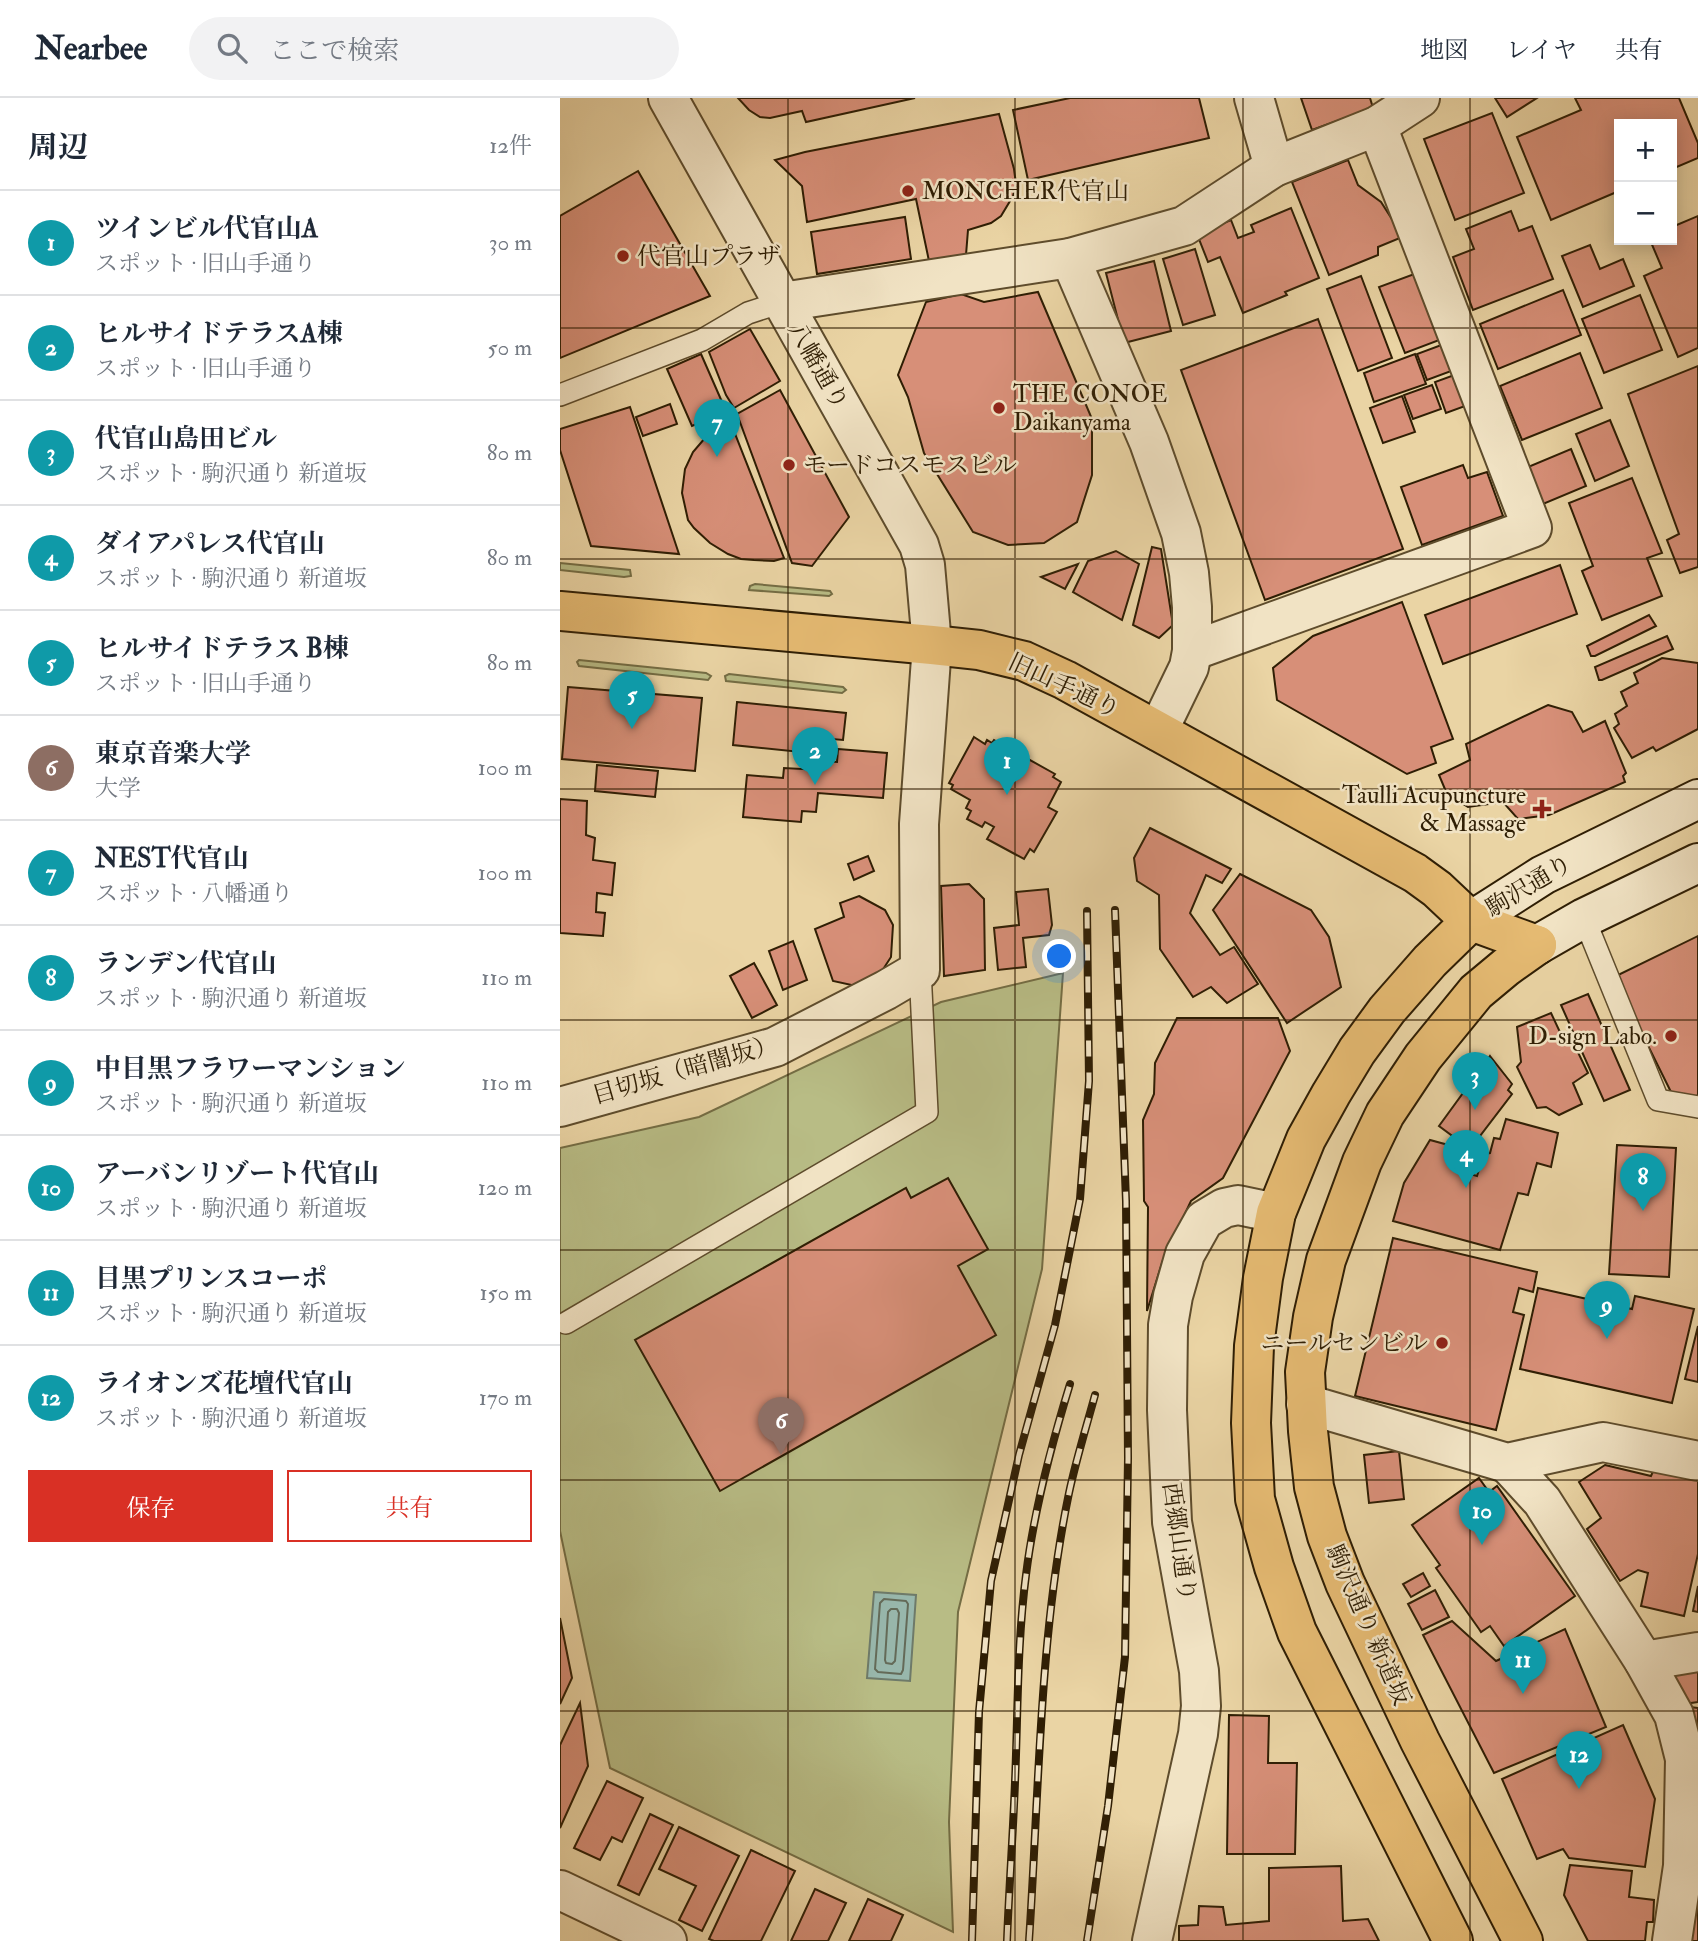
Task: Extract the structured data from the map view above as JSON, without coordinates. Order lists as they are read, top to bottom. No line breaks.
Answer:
{"streets":{"main road":["旧山手通り","駒沢通り","駒沢通り 新道坂"],"street":["八幡通り","目切坂（暗闇坂）","西郷山通り"]},"crossings":[["八幡通り","旧山手通り"],["八幡通り","目切坂（暗闇坂）"],["旧山手通り","駒沢通り"],["駒沢通り","西郷山通り"]],"places":{"other":["MONCHER代官山","代官山プラザ","THE CONOE Daikanyama","モードコスモスビル","D-sign Labo.","ニールセンビル"],"health":["Taulli Acupuncture & Massage"]},"page":{"header":"Nearbee","search":"ここで検索","nav":["地図","レイヤ","共有"],"heading":["周辺","12件"],"map_buttons":["+","−"],"list":[{"mark":"1","name":"ツインビル代官山A","note":"スポット · 旧山手通り","value":"30 m"},{"mark":"2","name":"ヒルサイドテラスA棟","note":"スポット · 旧山手通り","value":"50 m"},{"mark":"3","name":"代官山島田ビル","note":"スポット · 駒沢通り 新道坂","value":"80 m"},{"mark":"4","name":"ダイアパレス代官山","note":"スポット · 駒沢通り 新道坂","value":"80 m"},{"mark":"5","name":"ヒルサイドテラス B棟","note":"スポット · 旧山手通り","value":"80 m"},{"mark":"6","name":"東京音楽大学","note":"大学","value":"100 m"},{"mark":"7","name":"NEST代官山","note":"スポット · 八幡通り","value":"100 m"},{"mark":"8","name":"ランデン代官山","note":"スポット · 駒沢通り 新道坂","value":"110 m"},{"mark":"9","name":"中目黒フラワーマンション","note":"スポット · 駒沢通り 新道坂","value":"110 m"},{"mark":"10","name":"アーバンリゾート代官山","note":"スポット · 駒沢通り 新道坂","value":"120 m"},{"mark":"11","name":"目黒プリンスコーポ","note":"スポット · 駒沢通り 新道坂","value":"150 m"},{"mark":"12","name":"ライオンズ花壇代官山","note":"スポット · 駒沢通り 新道坂","value":"170 m"}],"pins":["7","5","2","1","3","4","8","9","6","10","11","12"],"buttons":["保存","共有"]}}
